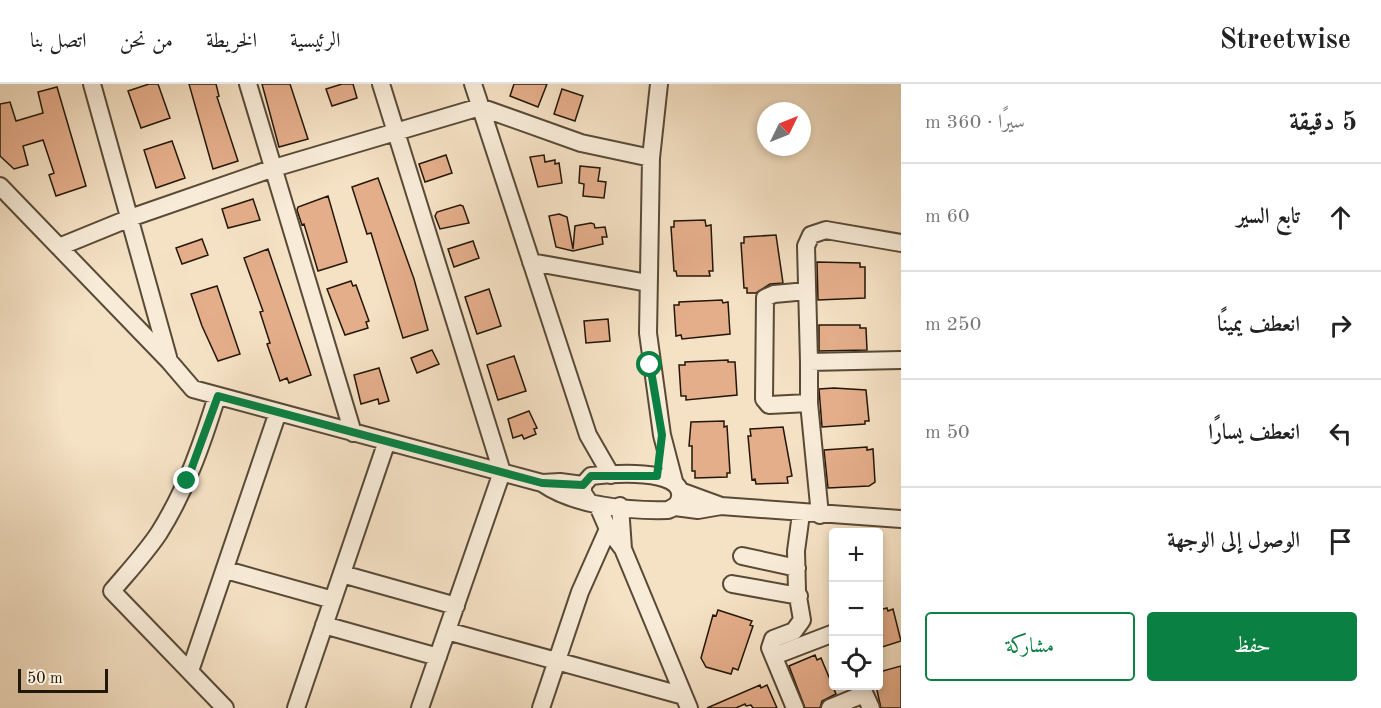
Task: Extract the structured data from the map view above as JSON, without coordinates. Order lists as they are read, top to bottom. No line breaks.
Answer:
{"scale_bar":"50 m","north":"top right","page":{"header":"Streetwise","nav":["الرئيسية","الخريطة","من نحن","اتصل بنا"],"heading":["5 دقيقة","سيرًا · 360 m"],"list":[["تابع السير","60 m"],["انعطف يمينًا","250 m"],["انعطف يسارًا","50 m"],"الوصول إلى الوجهة"],"map_buttons":["+","−"],"buttons":["حفظ","مشاركة"],"scale":"50 m"}}
